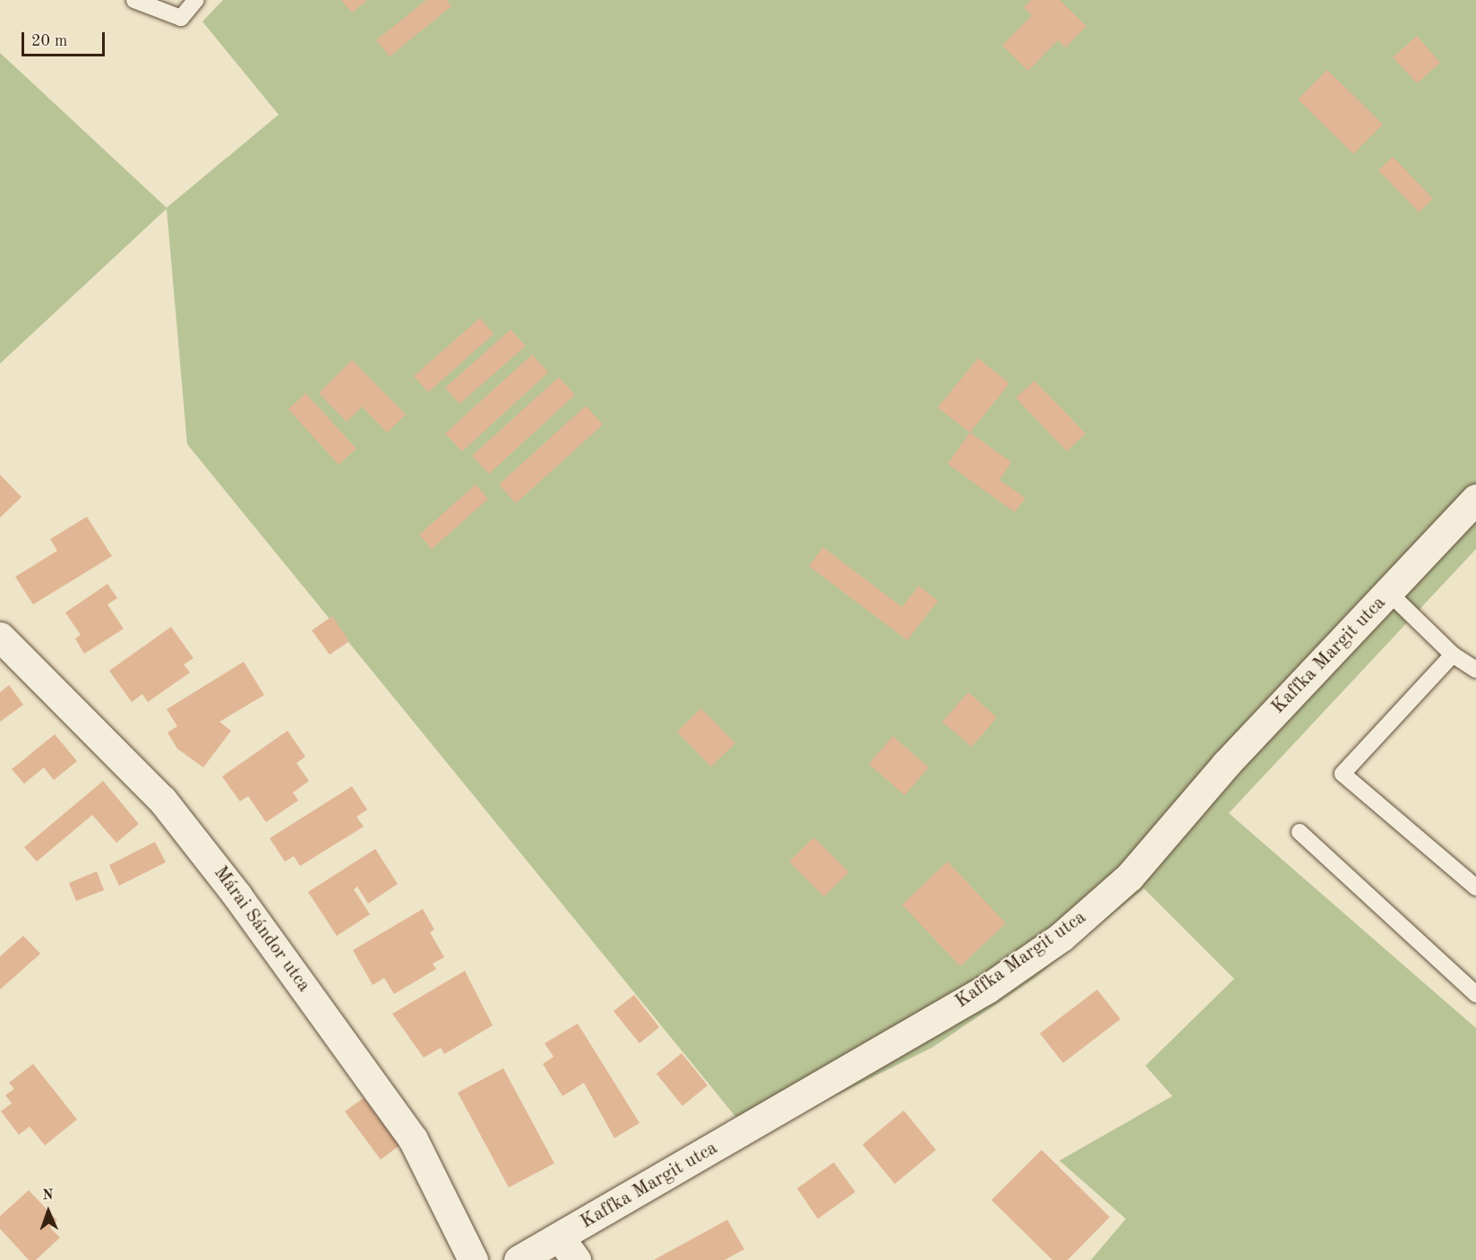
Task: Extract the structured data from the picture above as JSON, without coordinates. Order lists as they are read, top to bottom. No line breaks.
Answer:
{"streets":{"street":["Kaffka Margit utca","Márai Sándor utca"]},"scale_bar":"20 m","north":"top"}
